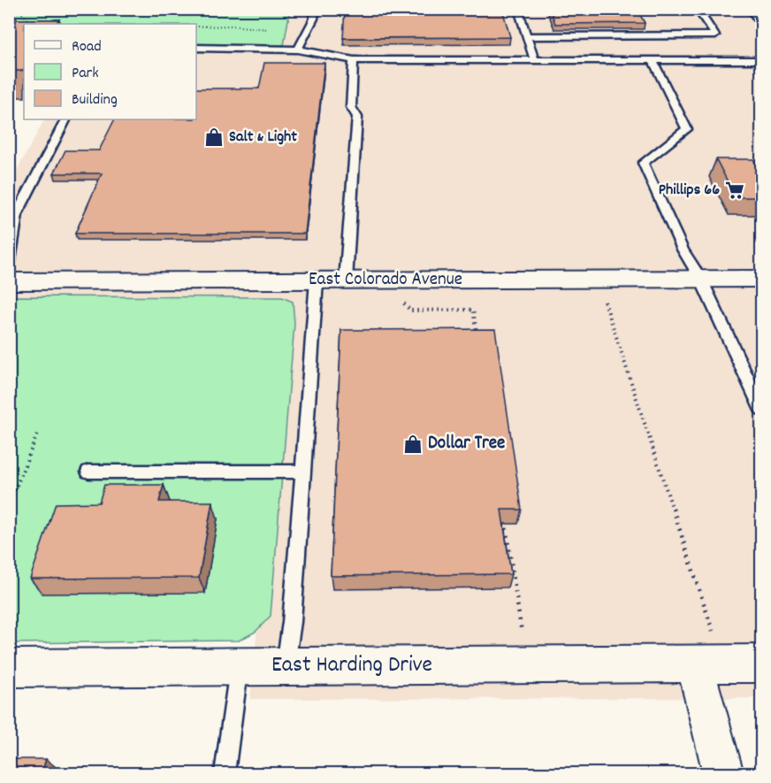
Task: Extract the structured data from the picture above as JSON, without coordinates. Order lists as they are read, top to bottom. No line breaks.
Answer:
{"streets":{"street":["East Colorado Avenue","East Harding Drive"]},"places":{"shop":["Salt & Light","Dollar Tree"],"supermarket":["Phillips 66"]},"legend":["Road","Park","Building"]}
